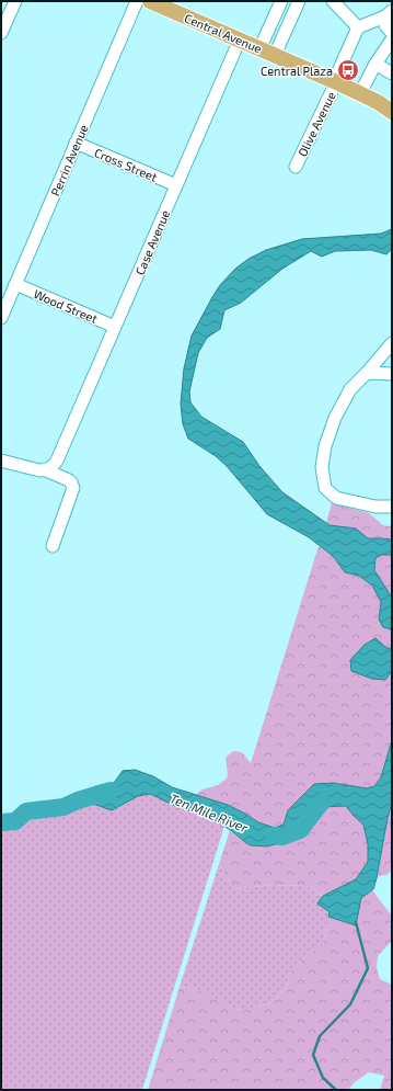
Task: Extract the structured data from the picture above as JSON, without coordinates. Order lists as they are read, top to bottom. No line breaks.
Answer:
{"streets":{"main road":["Central Avenue"],"street":["Olive Avenue","Perrin Avenue","Cross Street","Case Avenue","Wood Street"]},"crossings":[["Central Avenue","Olive Avenue"],["Central Avenue","Case Avenue"],["Perrin Avenue","Cross Street"],["Perrin Avenue","Wood Street"],["Cross Street","Case Avenue"],["Case Avenue","Wood Street"]],"water":["Ten Mile River"],"places":{"bus stop":["Central Plaza"]}}
